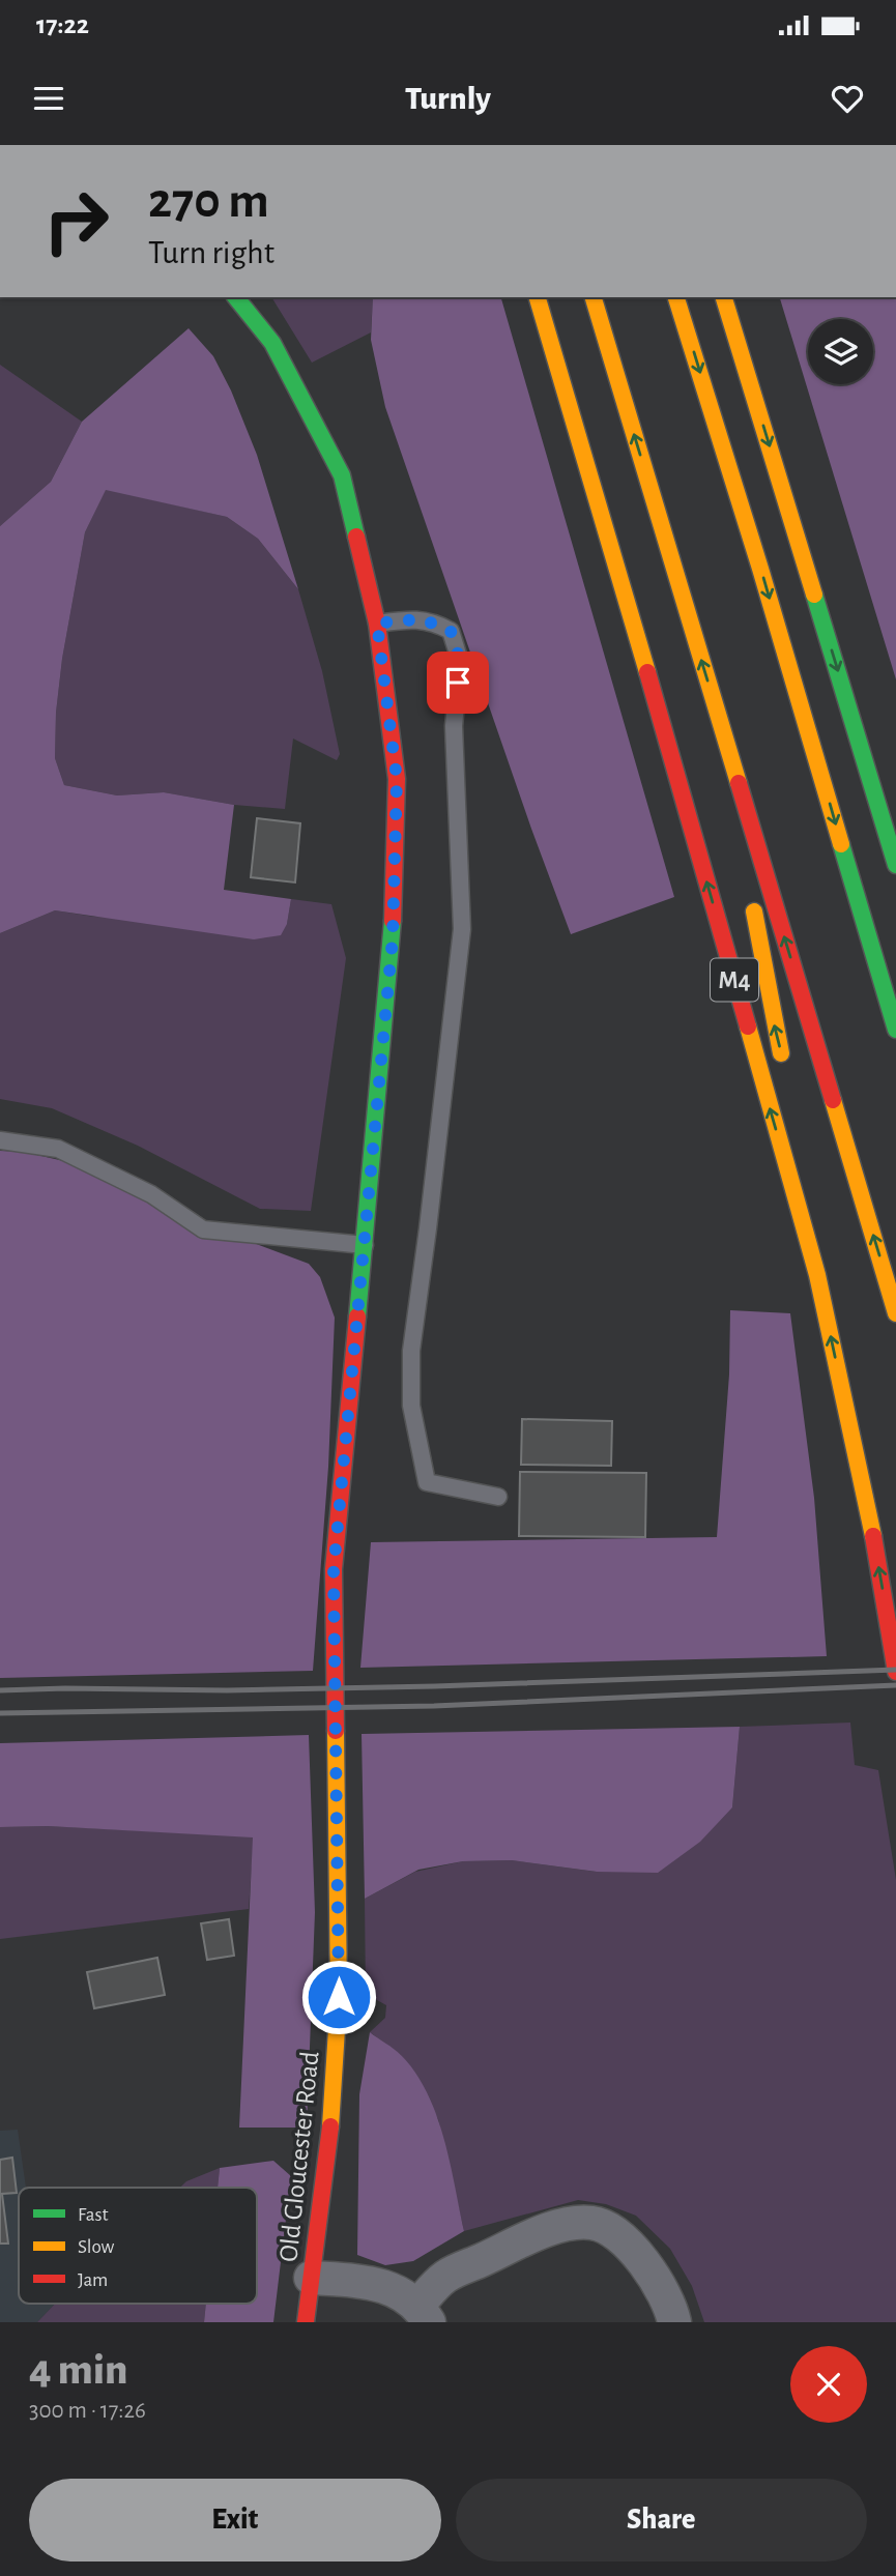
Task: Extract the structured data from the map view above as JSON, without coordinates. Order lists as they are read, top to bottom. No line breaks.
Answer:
{"streets":{"main road":["M4","Old Gloucester Road"]},"legend":["Fast","Slow","Jam"],"page":{"status":"17:22","header":"Turnly","turn":["270 m","Turn right"],"heading":["4 min","300 m · 17:26"],"buttons":["Exit","Share"]}}
